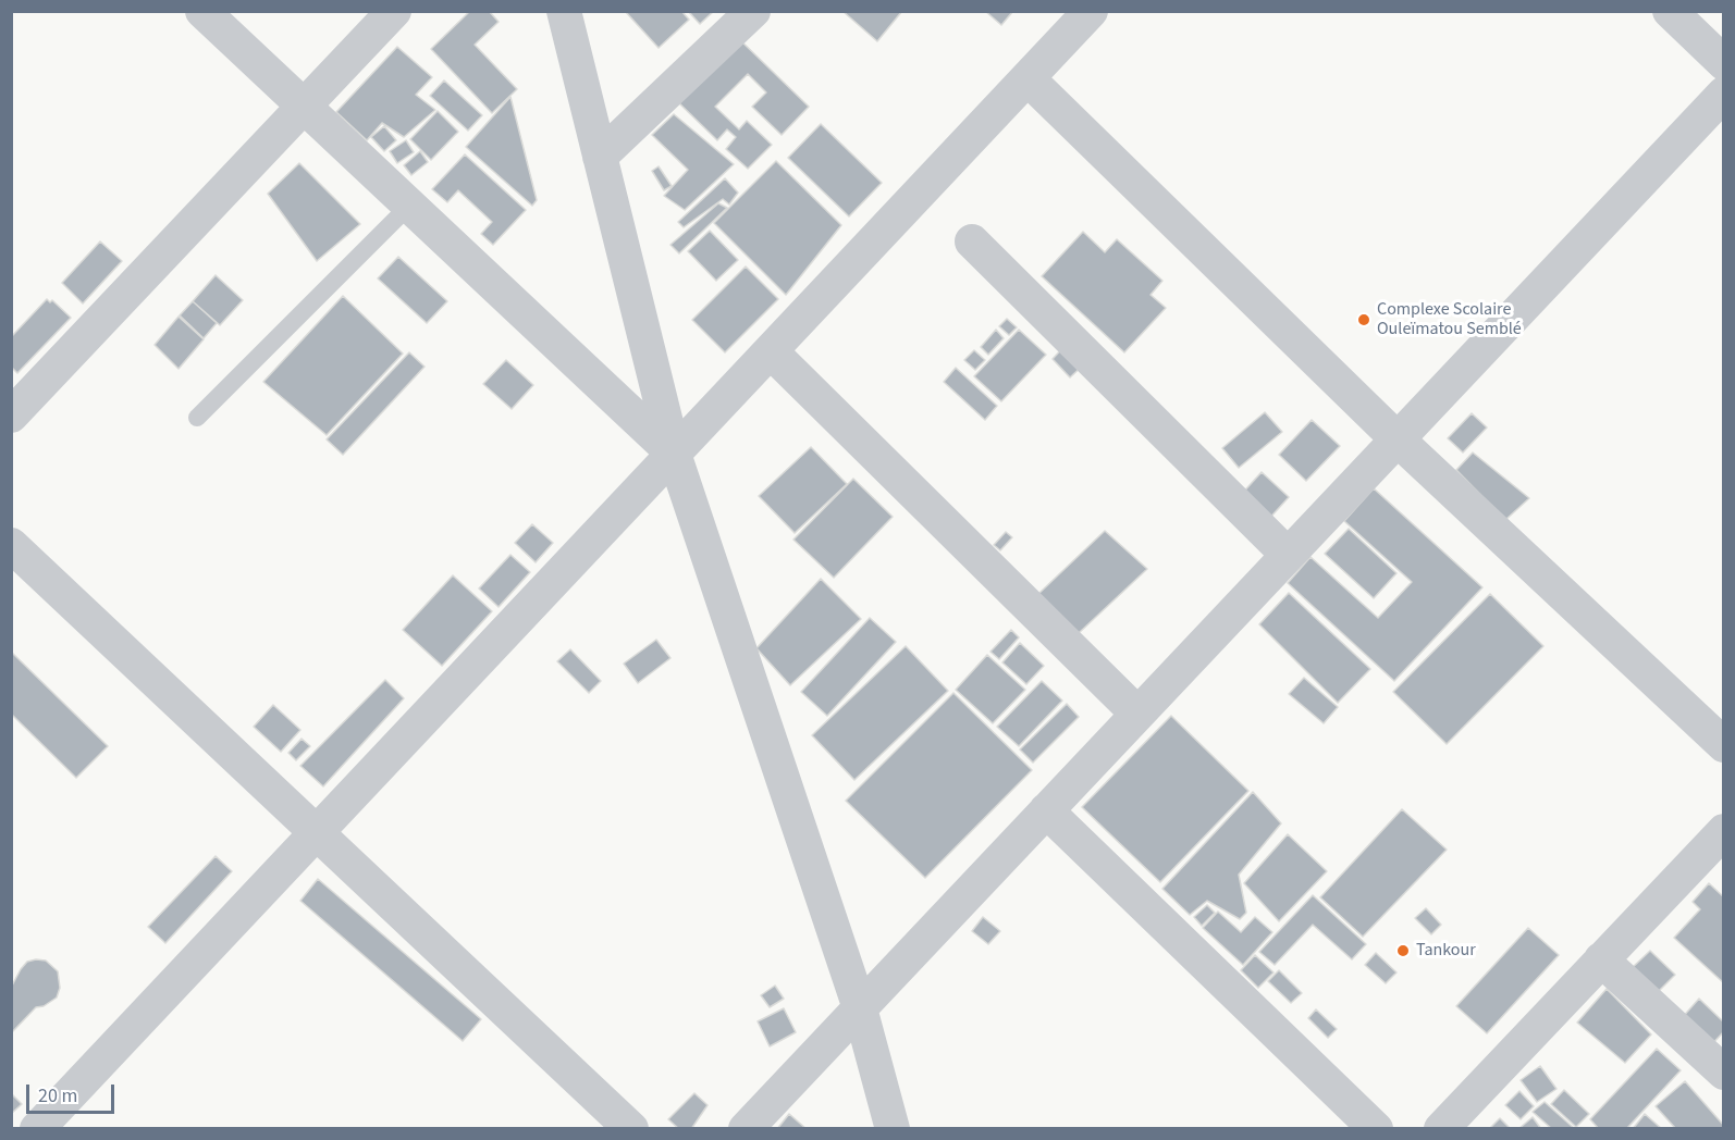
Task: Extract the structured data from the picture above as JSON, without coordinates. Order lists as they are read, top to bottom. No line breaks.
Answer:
{"places":["Complexe Scolaire Ouleïmatou Semblé","Tankour"],"scale_bar":"20 m"}
